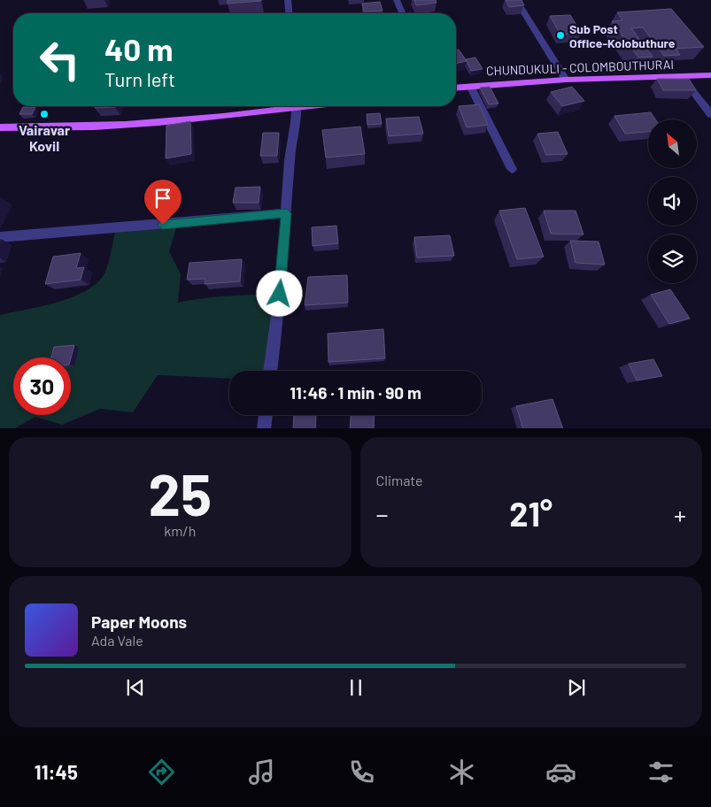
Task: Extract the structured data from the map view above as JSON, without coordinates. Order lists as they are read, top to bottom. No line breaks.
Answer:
{"streets":{"main road":["CHUNDUKULI - COLOMBOUTHURAI"]},"places":["Sub Post Office-Kolobuthure","Vairavar Kovil"],"north":"top left","page":{"turn":["40 m","Turn left"],"limit":"30","trip":"11:46 · 1 min · 90 m","tile":[["25","km/h"],"Climate"],"heat":["−","21°","+"],"song":["Paper Moons","Ada Vale"],"tabs":"11:45"}}
